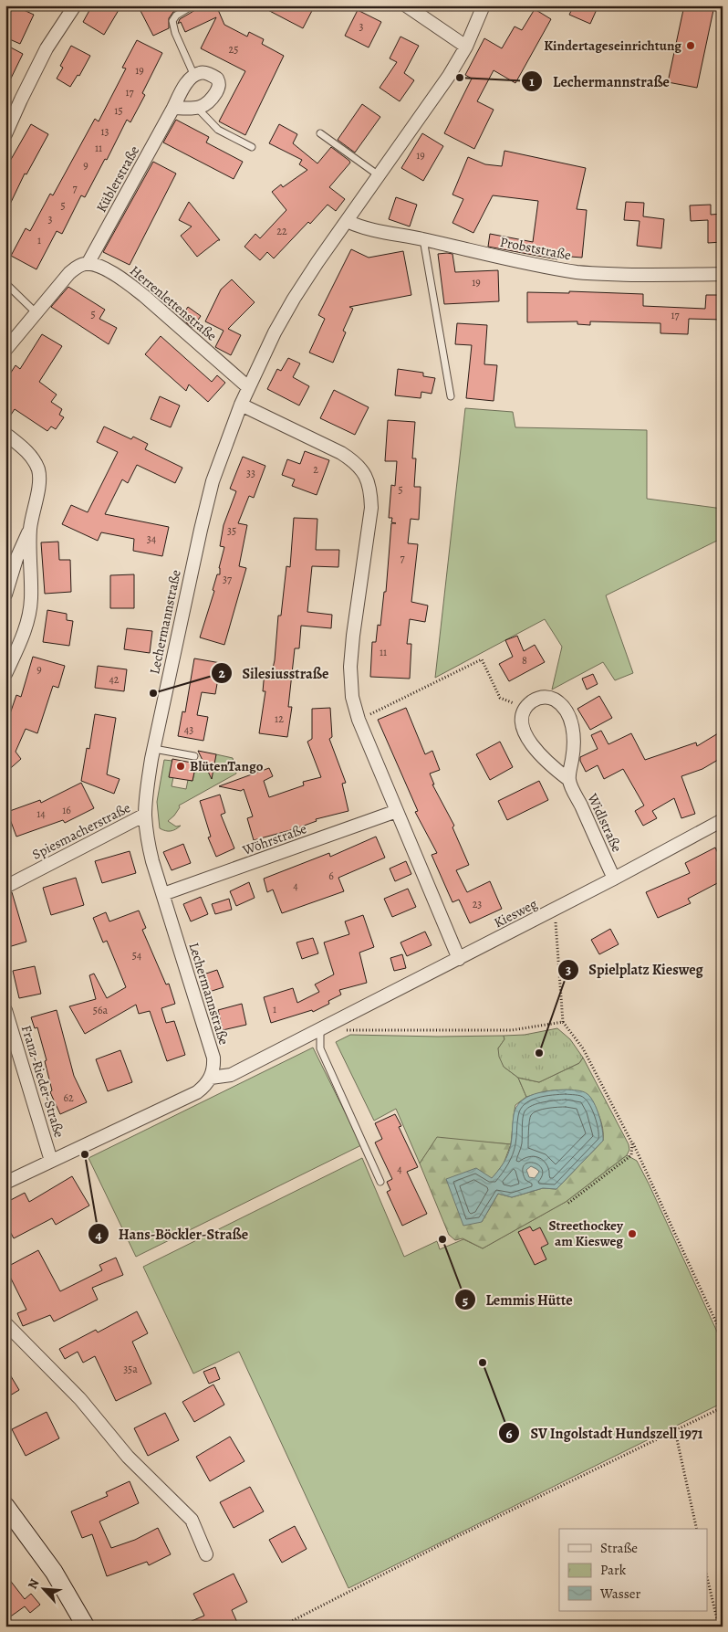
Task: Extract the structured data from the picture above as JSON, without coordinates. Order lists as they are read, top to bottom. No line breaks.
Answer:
{"streets":{"street":["Küblerstraße","Probststraße","Herrenlettenstraße","Lechermannstraße","Widlstraße","Spiesmacherstraße","Wöhrstraße","Kiesweg","Franz-Rieder-Straße"]},"crossings":[["Küblerstraße","Herrenlettenstraße"],["Probststraße","Lechermannstraße"],["Herrenlettenstraße","Lechermannstraße"],["Lechermannstraße","Spiesmacherstraße"],["Lechermannstraße","Wöhrstraße"],["Lechermannstraße","Kiesweg"],["Widlstraße","Kiesweg"]],"places":["Kindertageseinrichtung","Lechermannstraße","Silesiusstraße","BlütenTango","Spielplatz Kiesweg","Hans-Böckler-Straße","Streethockey am Kiesweg","Lemmis Hütte","SV Ingolstadt Hundszell 1971"],"house_numbers":["3","25","19","17","15","13","11","19","9","7","5","3","22","1","19","5","17","2","33","5","35","34","7","37","11","8","9","42","12","43","16","14","6","4","23","54","1","56a","62","4","35a"],"legend":["Straße","Park","Wasser"],"north":"top left"}
